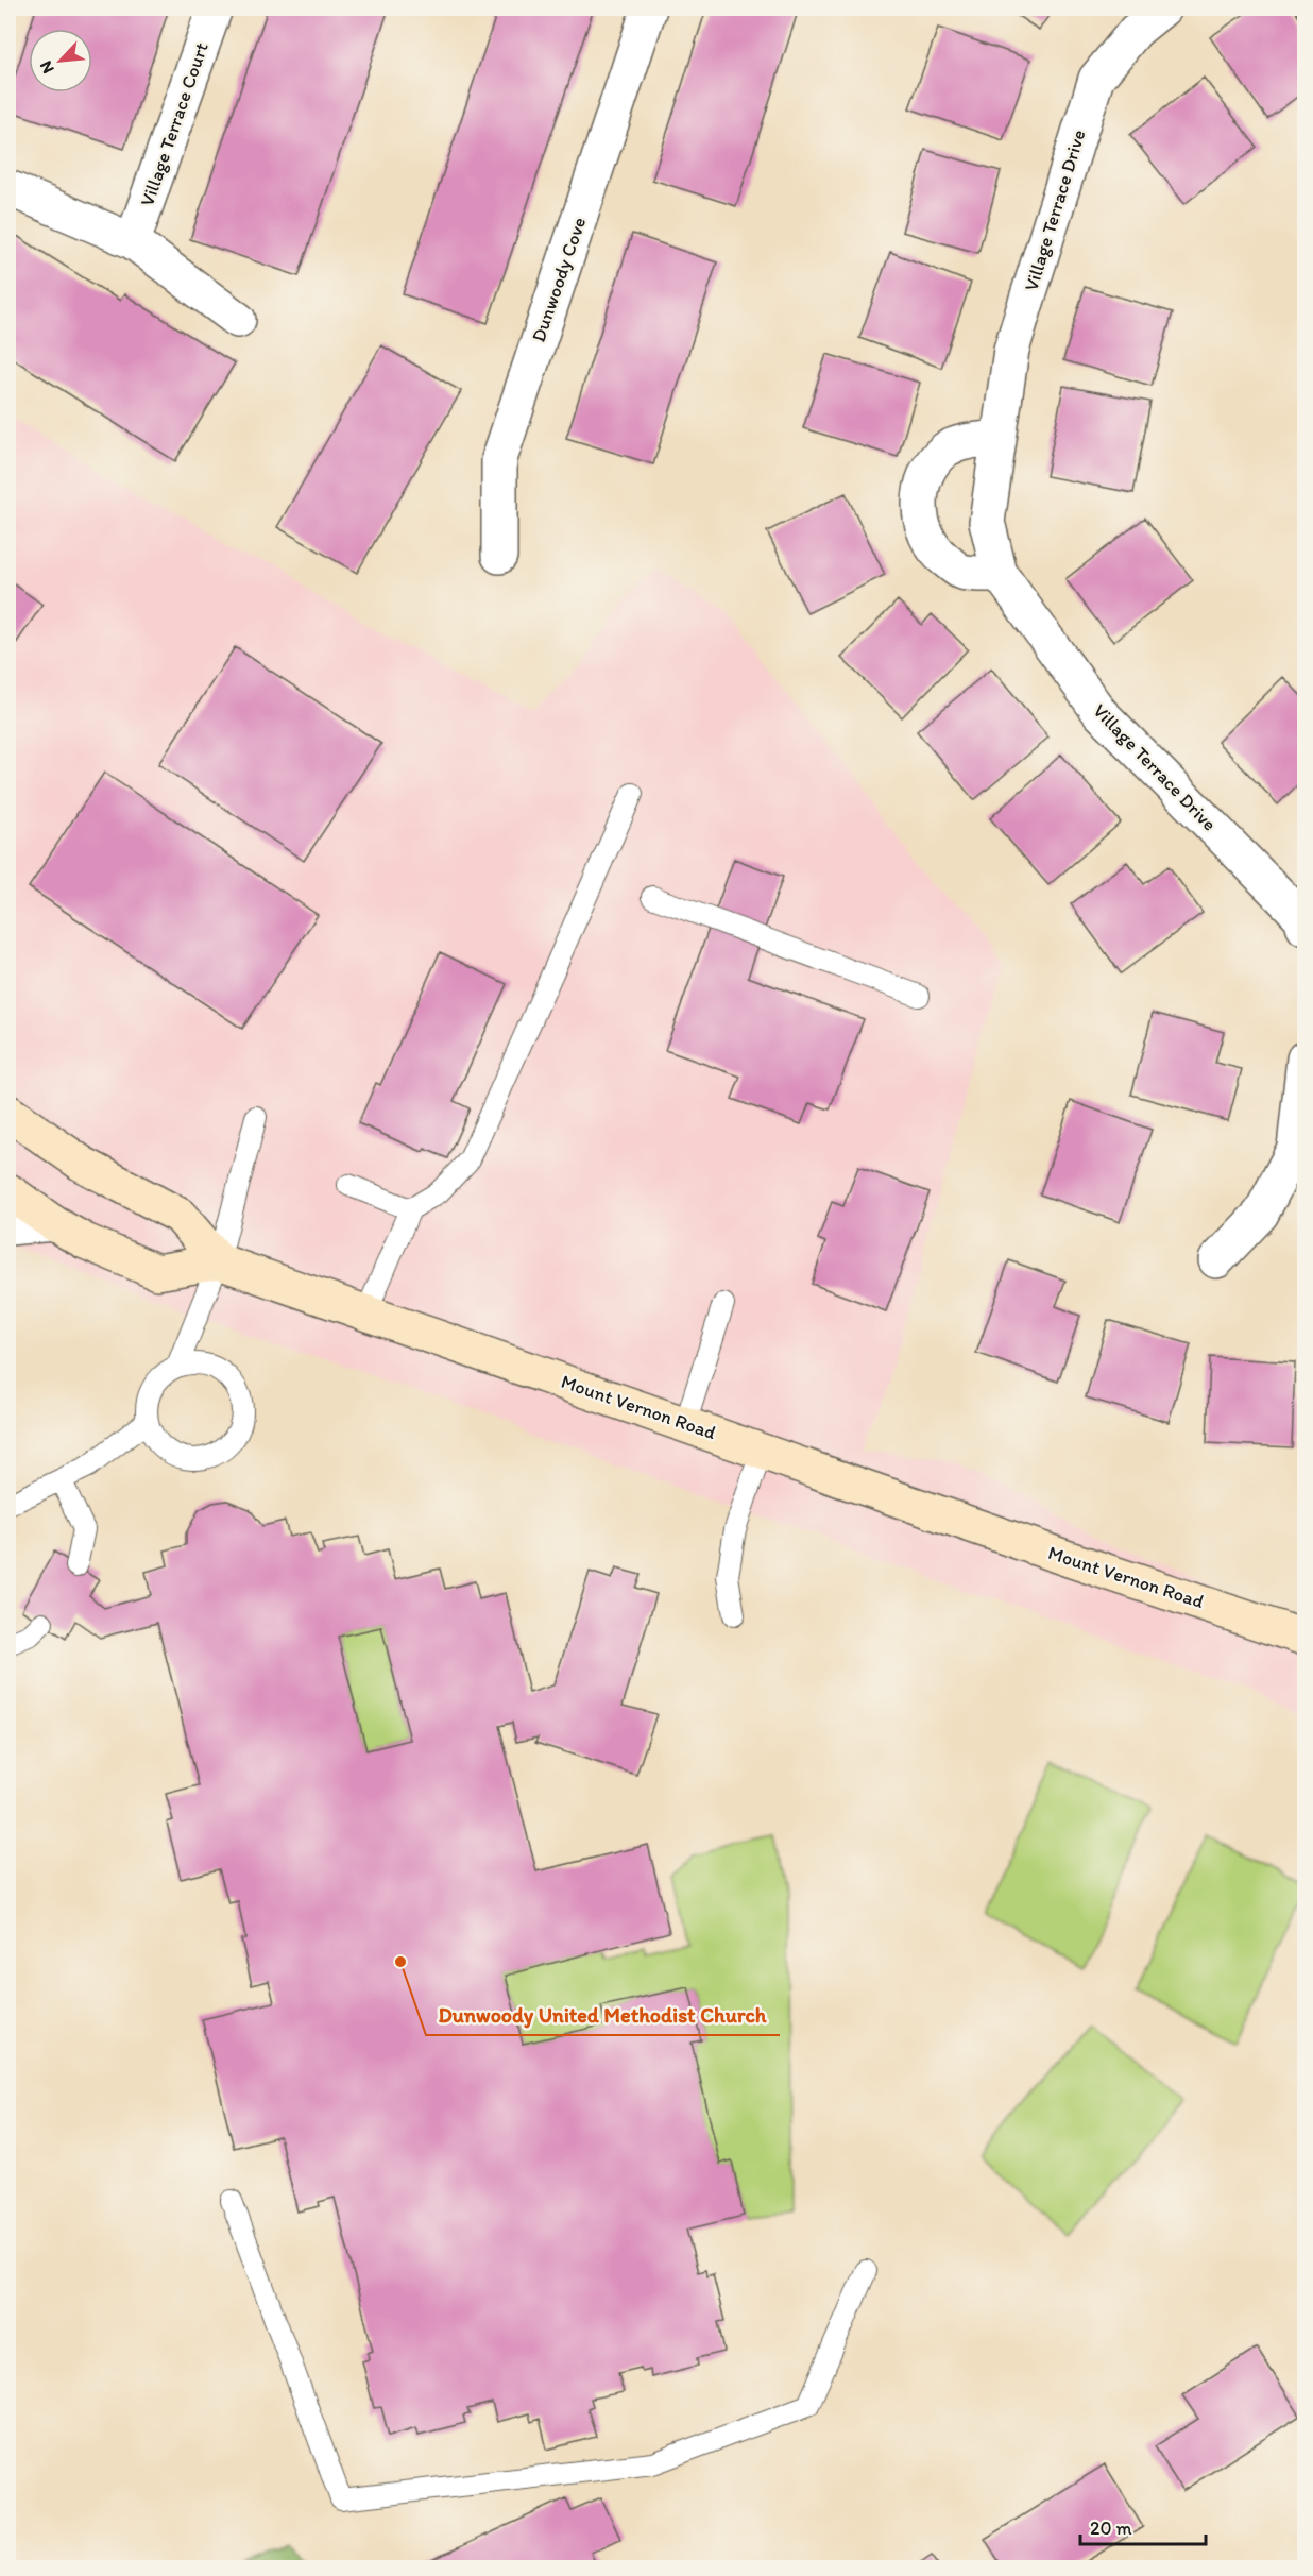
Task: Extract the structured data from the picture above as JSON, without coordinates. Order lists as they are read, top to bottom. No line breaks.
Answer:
{"streets":{"main road":["Mount Vernon Road"],"street":["Village Terrace Court","Village Terrace Drive","Dunwoody Cove"]},"places":["Dunwoody United Methodist Church"],"scale_bar":"20 m","north":"bottom left"}
